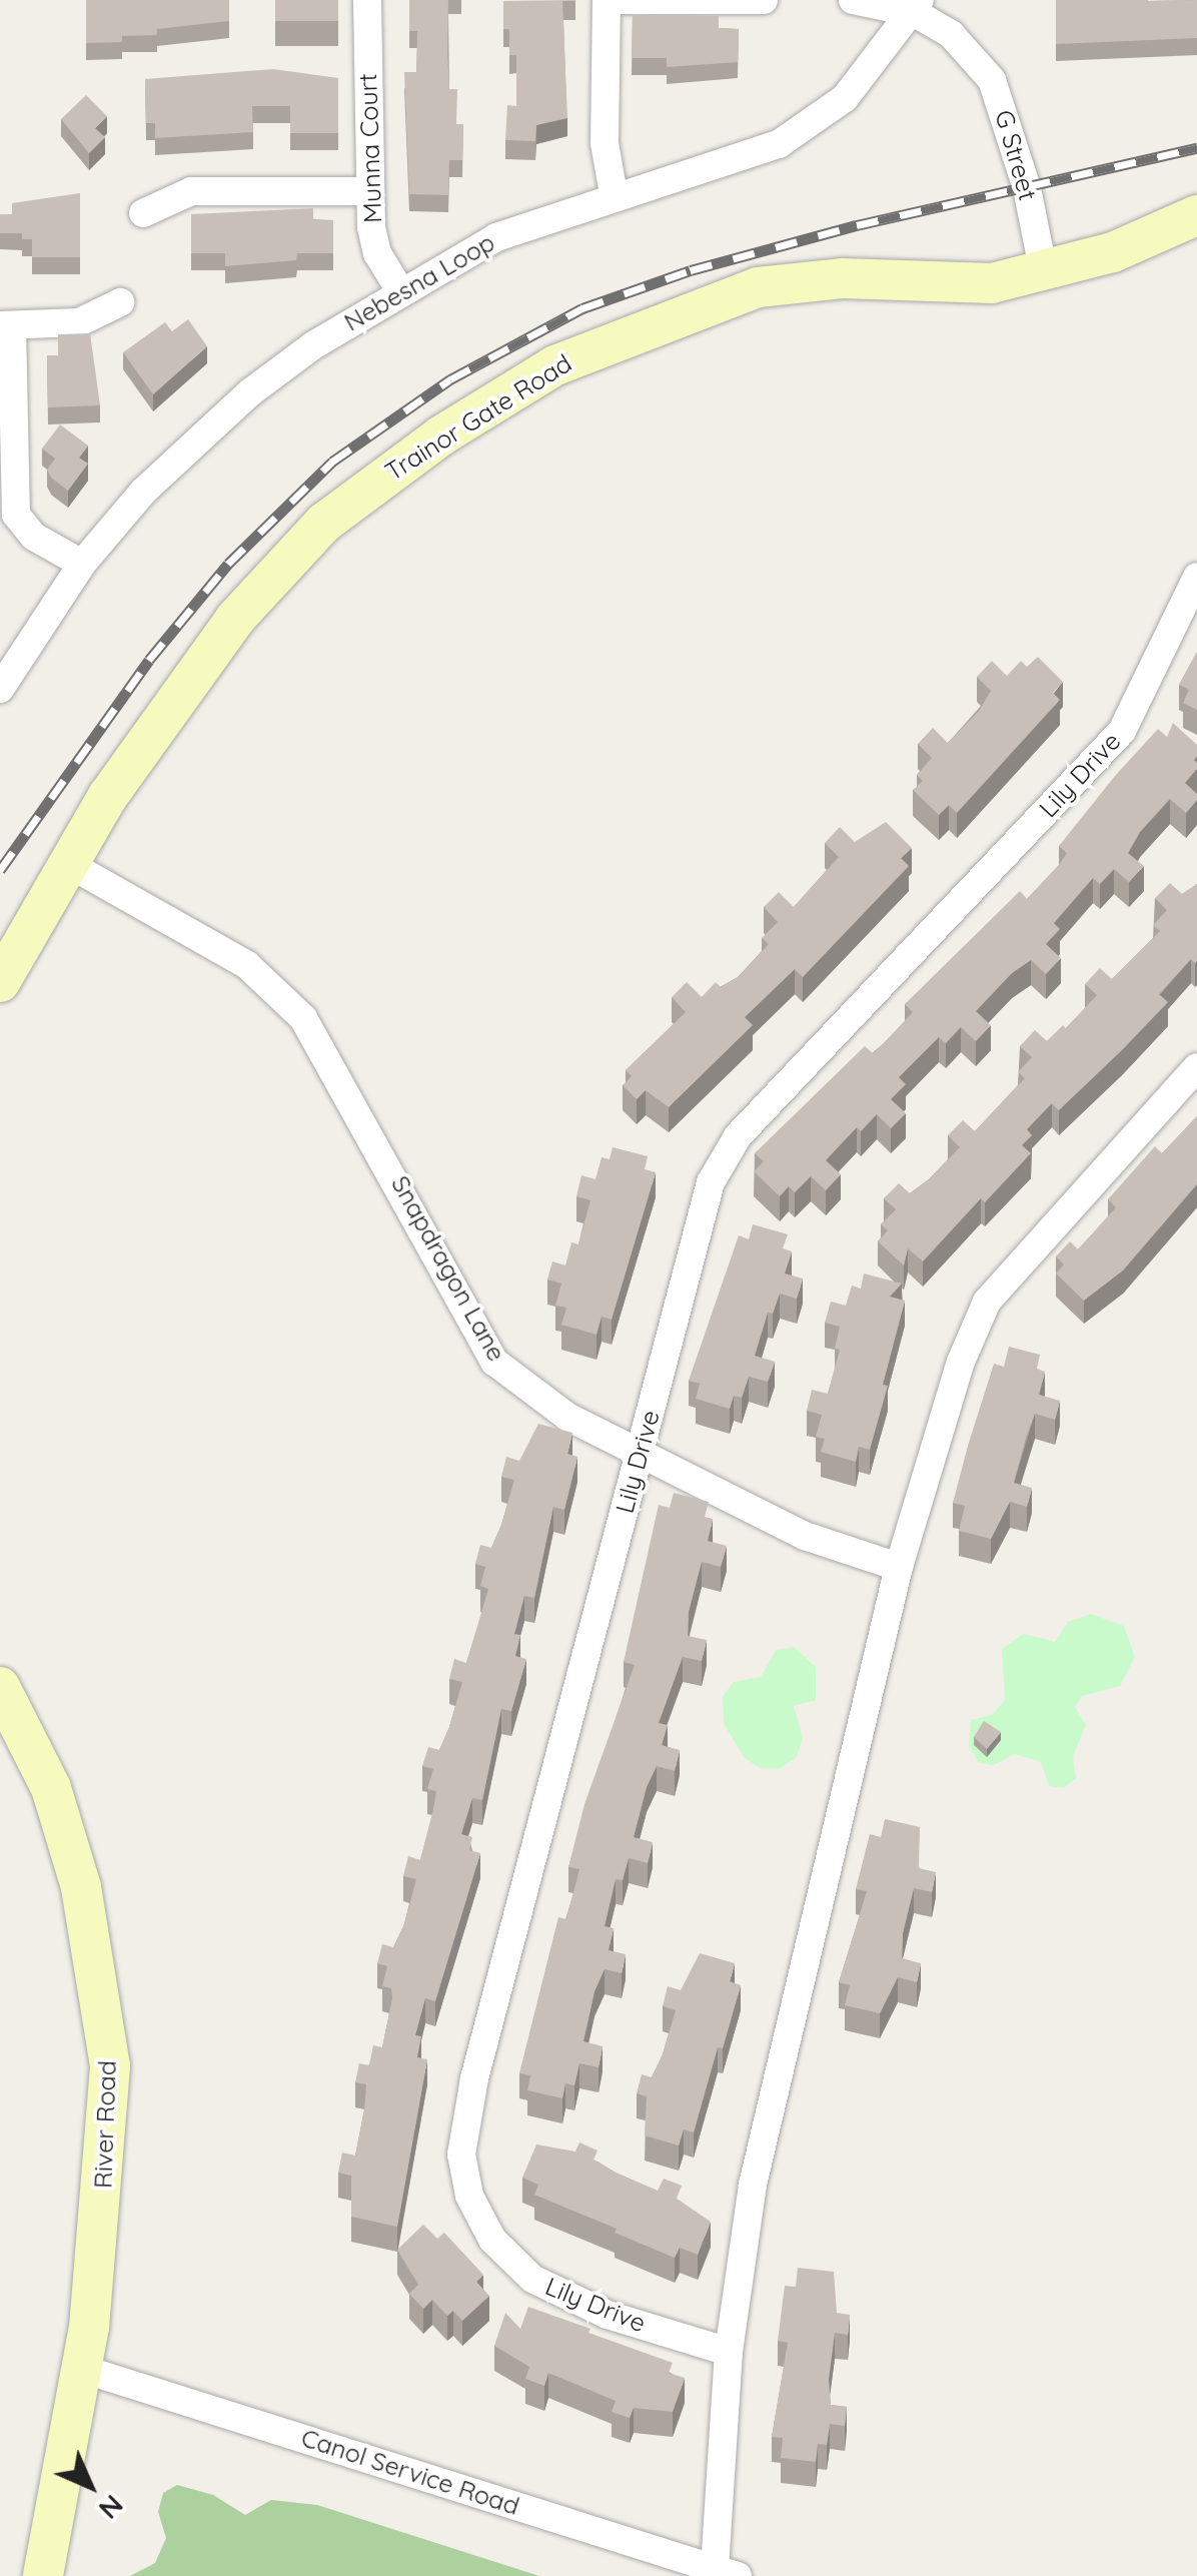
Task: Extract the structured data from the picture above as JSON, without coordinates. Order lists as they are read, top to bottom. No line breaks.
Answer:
{"streets":{"main road":["Trainor Gate Road","River Road"],"street":["Munna Court","G Street","Nebesna Loop","Lily Drive","Snapdragon Lane","Canol Service Road"]},"crossings":[["Munna Court","Nebesna Loop"],["G Street","Nebesna Loop"],["G Street","Trainor Gate Road"],["Trainor Gate Road","Snapdragon Lane"],["Lily Drive","Snapdragon Lane"],["River Road","Canol Service Road"]],"north":"bottom right"}
